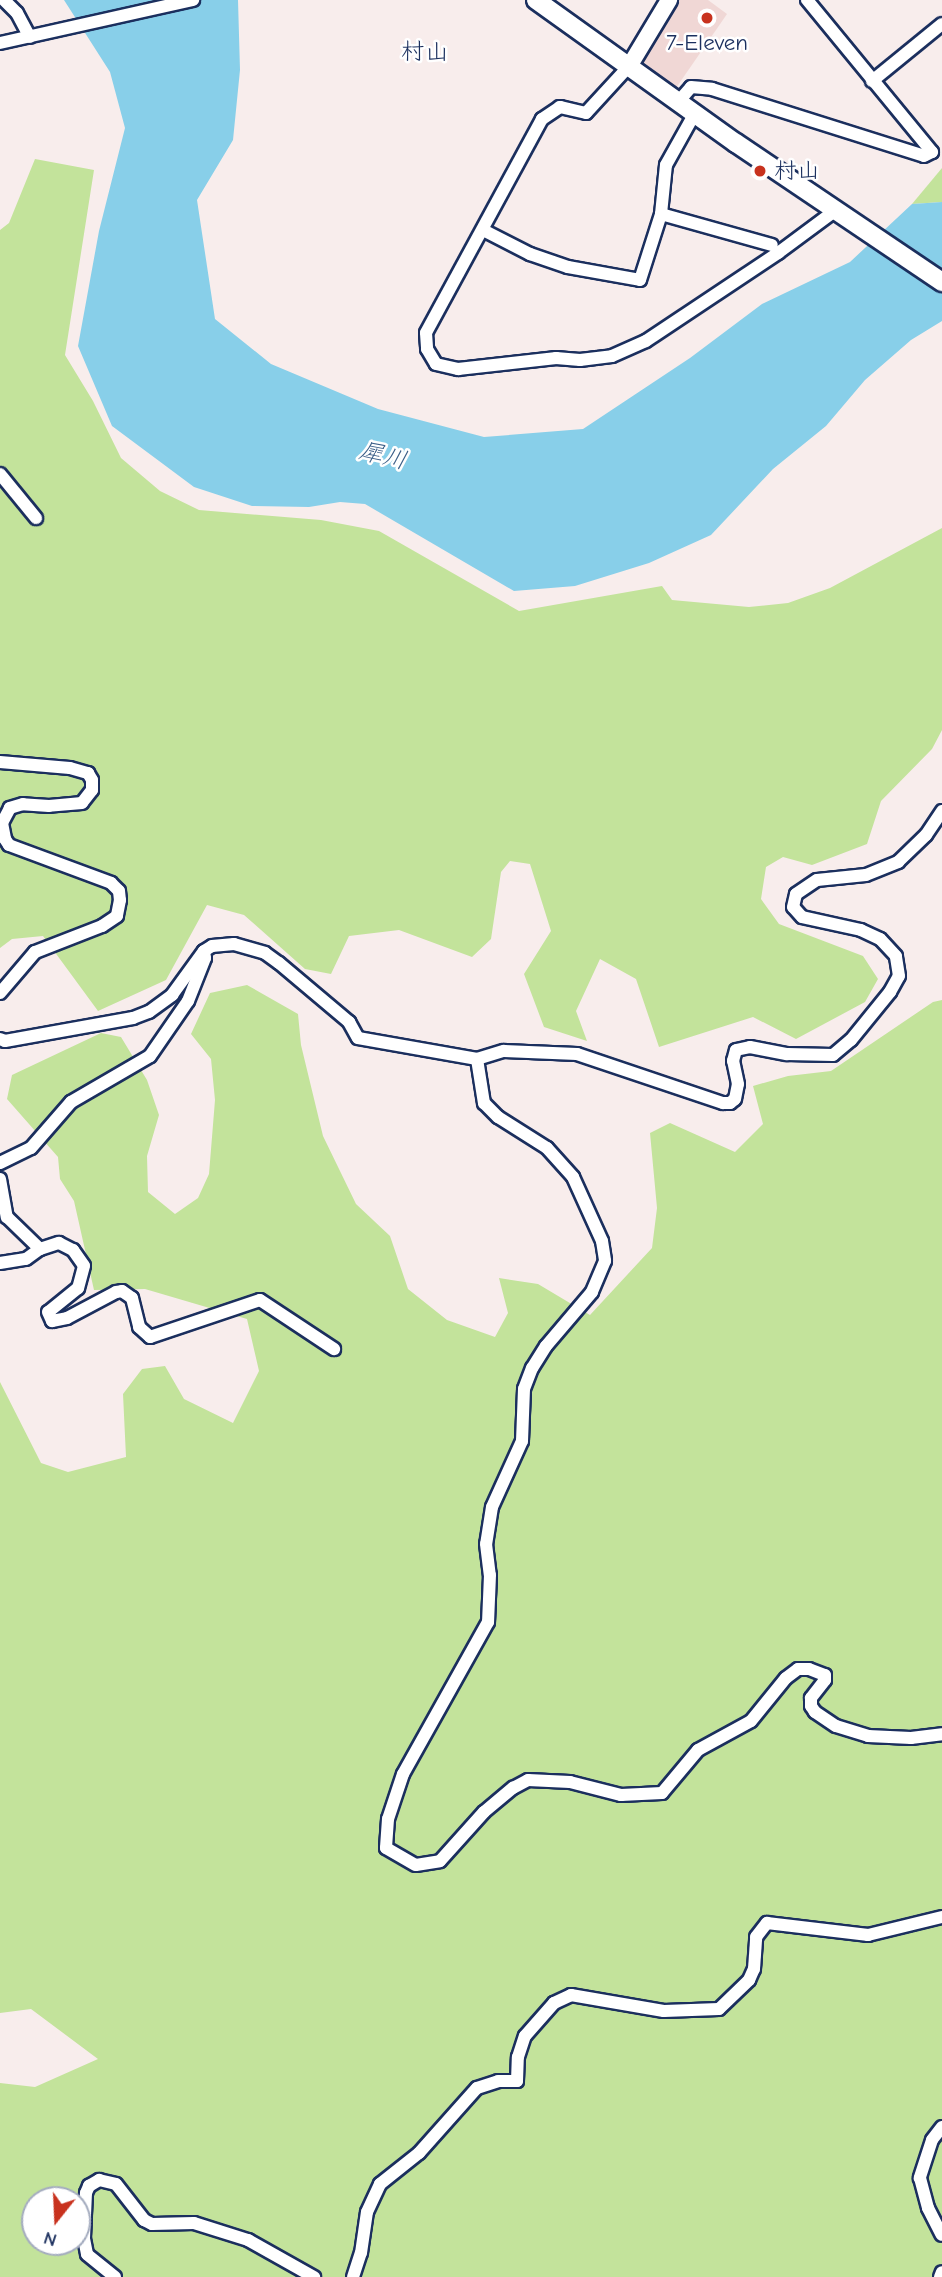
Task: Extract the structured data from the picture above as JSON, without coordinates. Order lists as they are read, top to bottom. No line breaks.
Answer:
{"districts":["村山"],"water":["犀川"],"places":["7-Eleven","村山"],"north":"bottom"}
